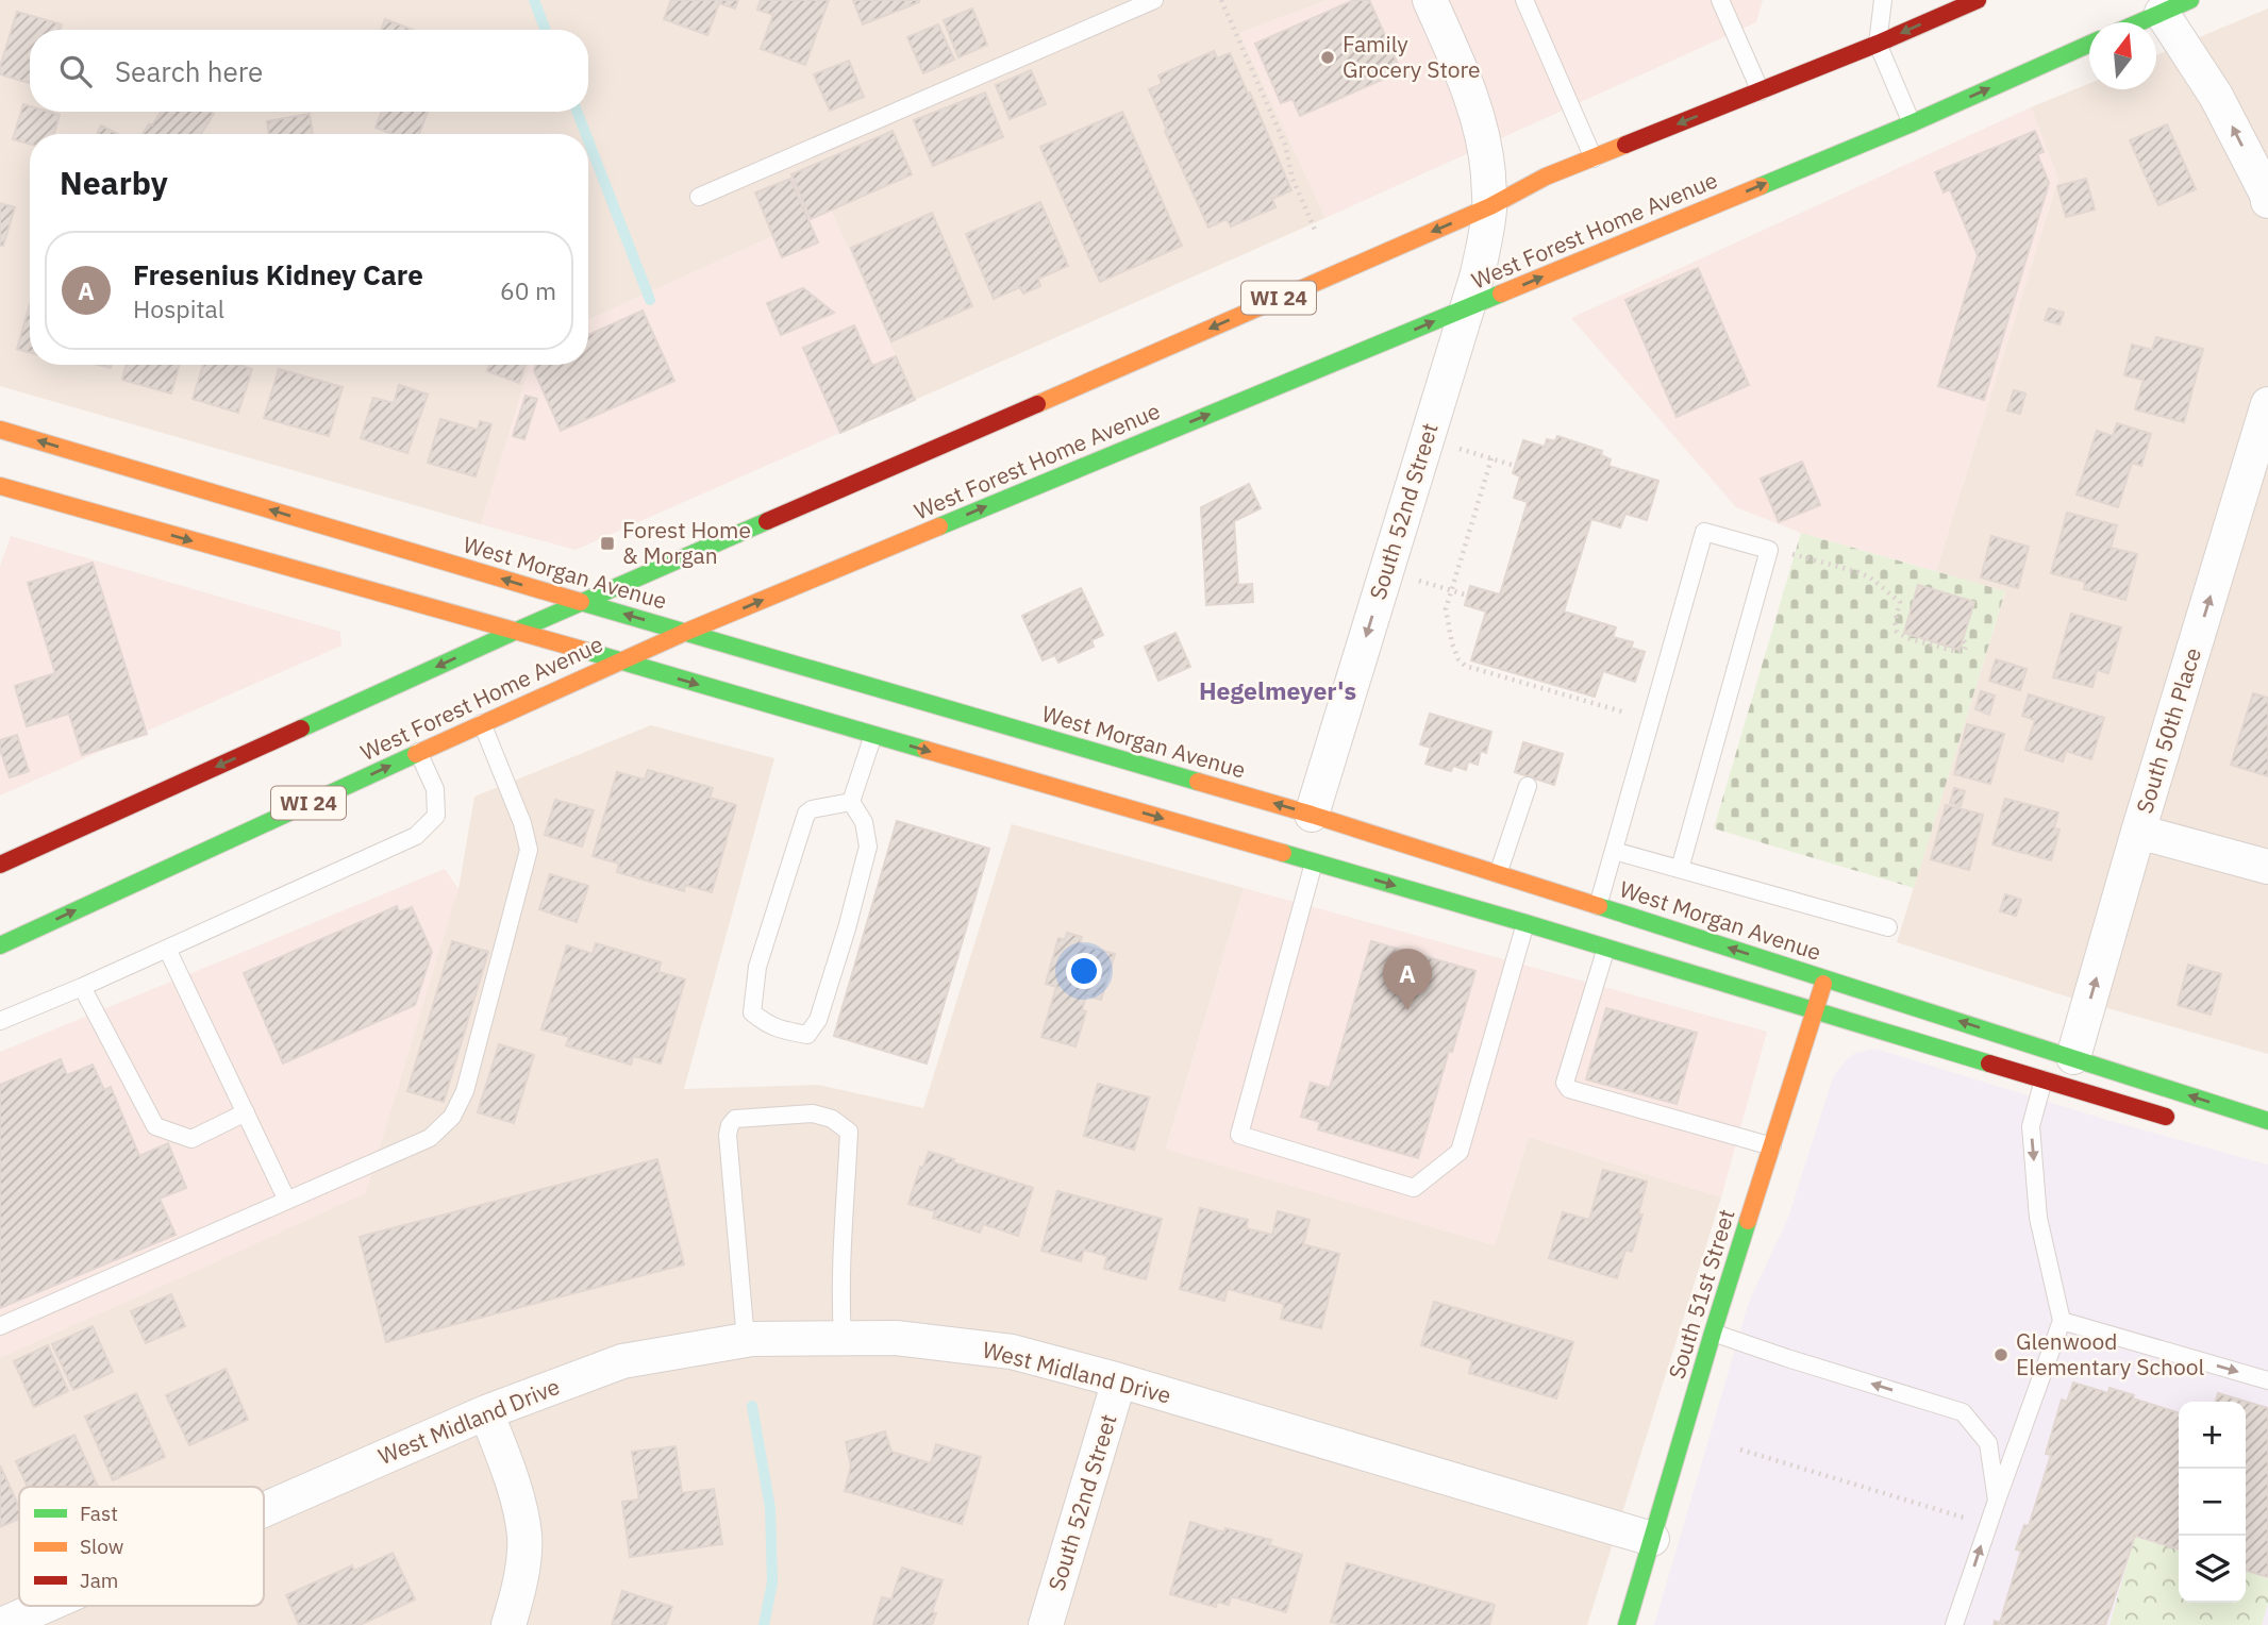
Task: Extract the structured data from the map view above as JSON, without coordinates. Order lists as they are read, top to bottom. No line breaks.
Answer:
{"streets":{"street":["West Forest Home Avenue","WI 24","South 52nd Street","West Morgan Avenue","South 50th Place","South 51st Street","West Midland Drive"]},"crossings":[["West Forest Home Avenue","South 52nd Street"],["West Forest Home Avenue","West Morgan Avenue"],["South 52nd Street","West Morgan Avenue"],["South 52nd Street","West Midland Drive"],["West Morgan Avenue","South 50th Place"],["West Morgan Avenue","South 51st Street"],["South 51st Street","West Midland Drive"]],"one_way":["South 50th Place"],"districts":["Hegelmeyer's"],"places":{"other":["Family Grocery Store","Glenwood Elementary School"],"transit":["Forest Home & Morgan"]},"legend":["Fast","Slow","Jam"],"north":"top","page":{"search":"Search here","heading":"Nearby","list":[{"mark":"A","name":"Fresenius Kidney Care","note":"Hospital","value":"60 m"}],"pins":"A","map_buttons":["+","−"]}}
